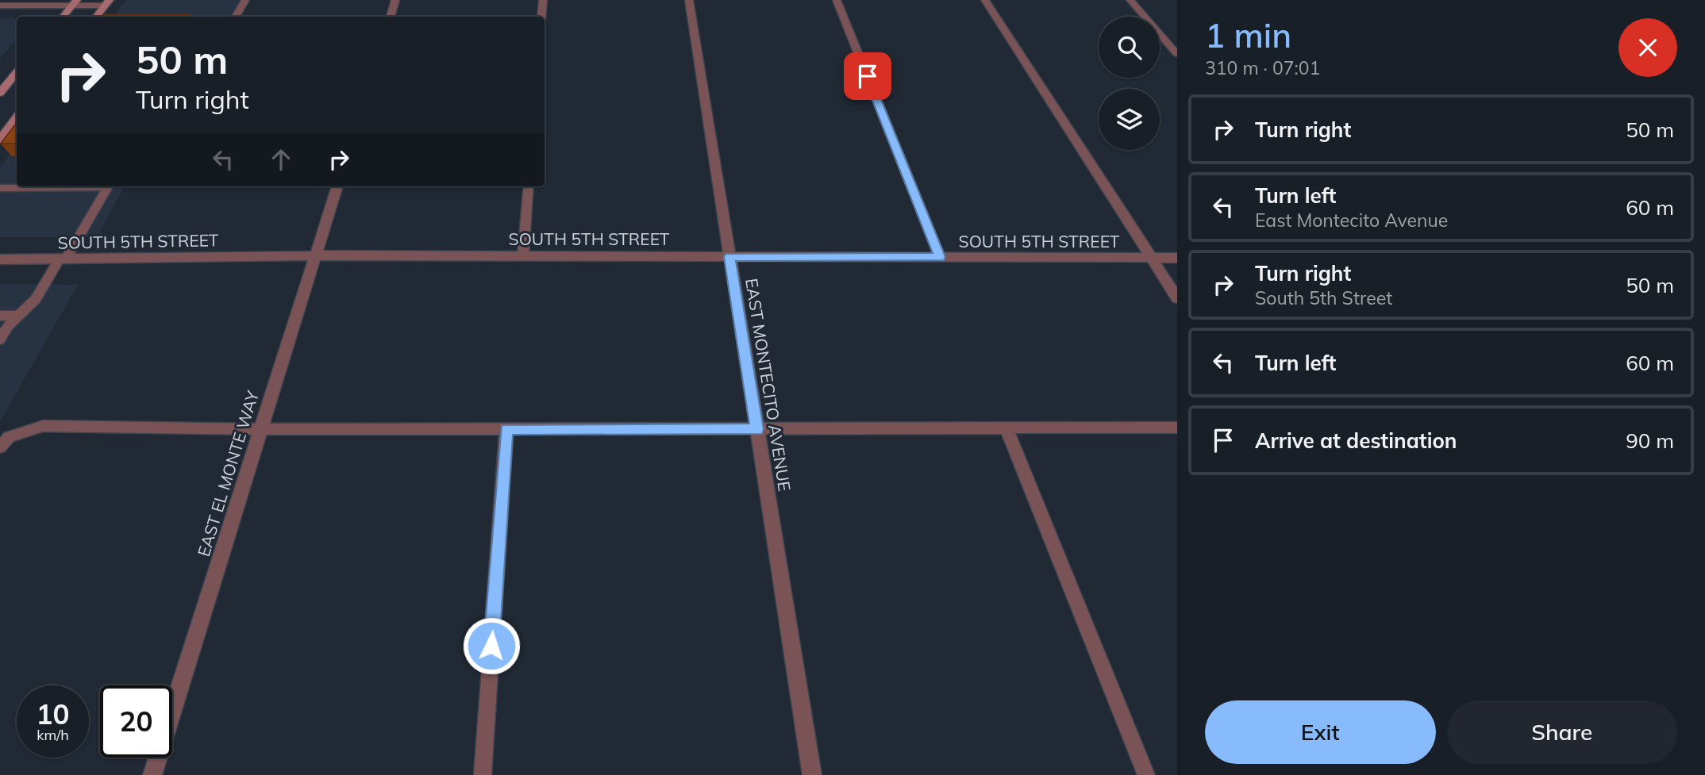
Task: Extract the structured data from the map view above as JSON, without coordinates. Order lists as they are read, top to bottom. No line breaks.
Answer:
{"streets":{"street":["SOUTH 5TH STREET","EAST MONTECITO AVENUE","EAST EL MONTE WAY"]},"crossings":[["SOUTH 5TH STREET","EAST MONTECITO AVENUE"],["SOUTH 5TH STREET","EAST EL MONTE WAY"]],"page":{"heading":["1 min","310 m · 07:01"],"turn":["50 m","Turn right"],"list":[{"name":"Turn right","value":"50 m"},{"name":"Turn left","note":"East Montecito Avenue","value":"60 m"},{"name":"Turn right","note":"South 5th Street","value":"50 m"},{"name":"Turn left","value":"60 m"},{"name":"Arrive at destination","value":"90 m"}],"speed":"10 km/h","limit":"20","buttons":["Exit","Share"]}}
